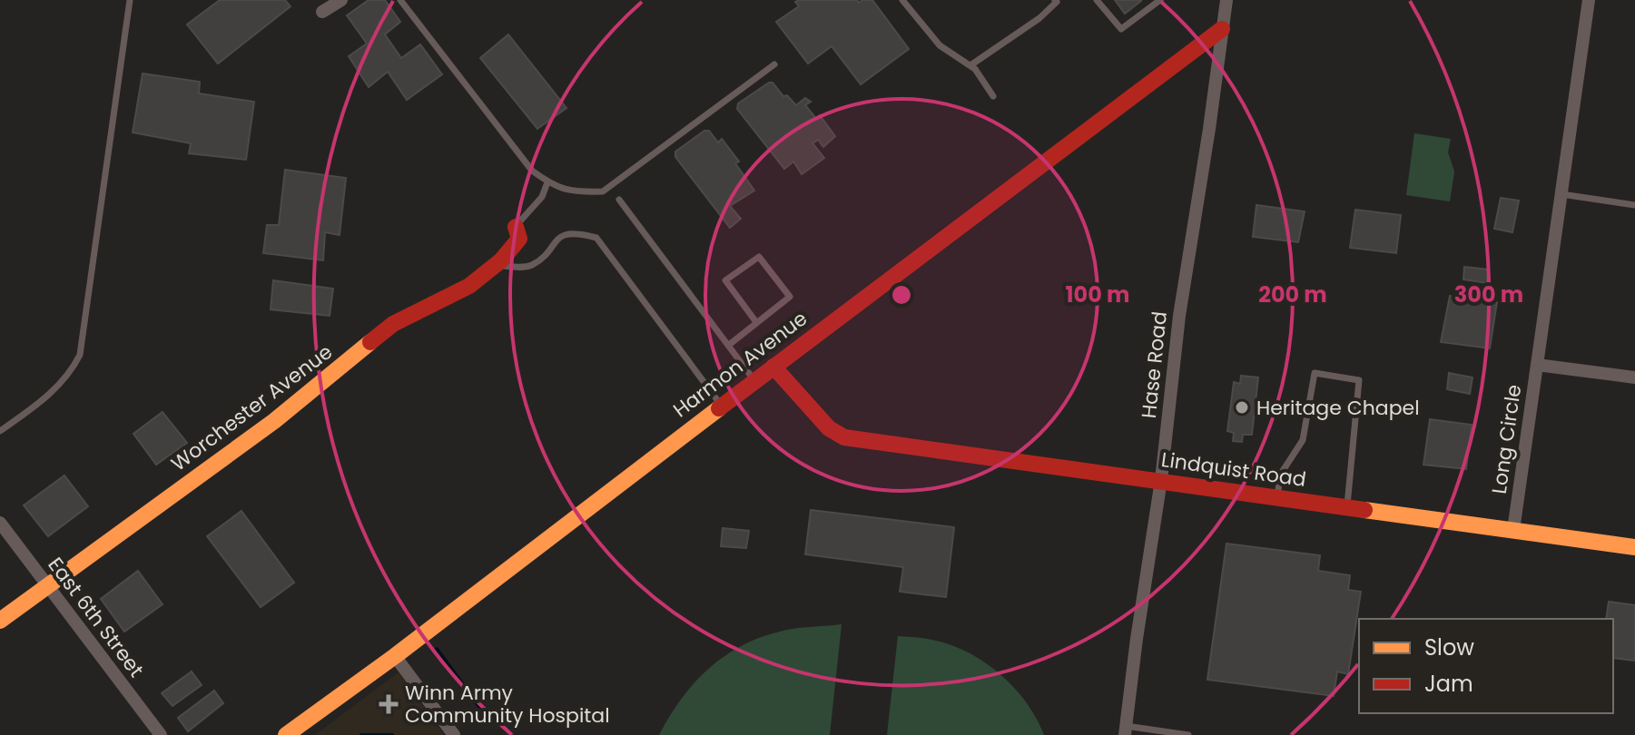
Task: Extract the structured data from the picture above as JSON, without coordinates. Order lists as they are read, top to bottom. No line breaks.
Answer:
{"streets":{"street":["Harmon Avenue","Hase Road","Worchester Avenue","Long Circle","Lindquist Road","East 6th Street"]},"crossings":[["Harmon Avenue","Hase Road"],["Harmon Avenue","Lindquist Road"],["Hase Road","Lindquist Road"],["Worchester Avenue","East 6th Street"],["Long Circle","Lindquist Road"]],"places":{"other":["Heritage Chapel"],"health":["Winn Army Community Hospital"]},"legend":["Slow","Jam"],"rings":["100 m","200 m","300 m"]}
